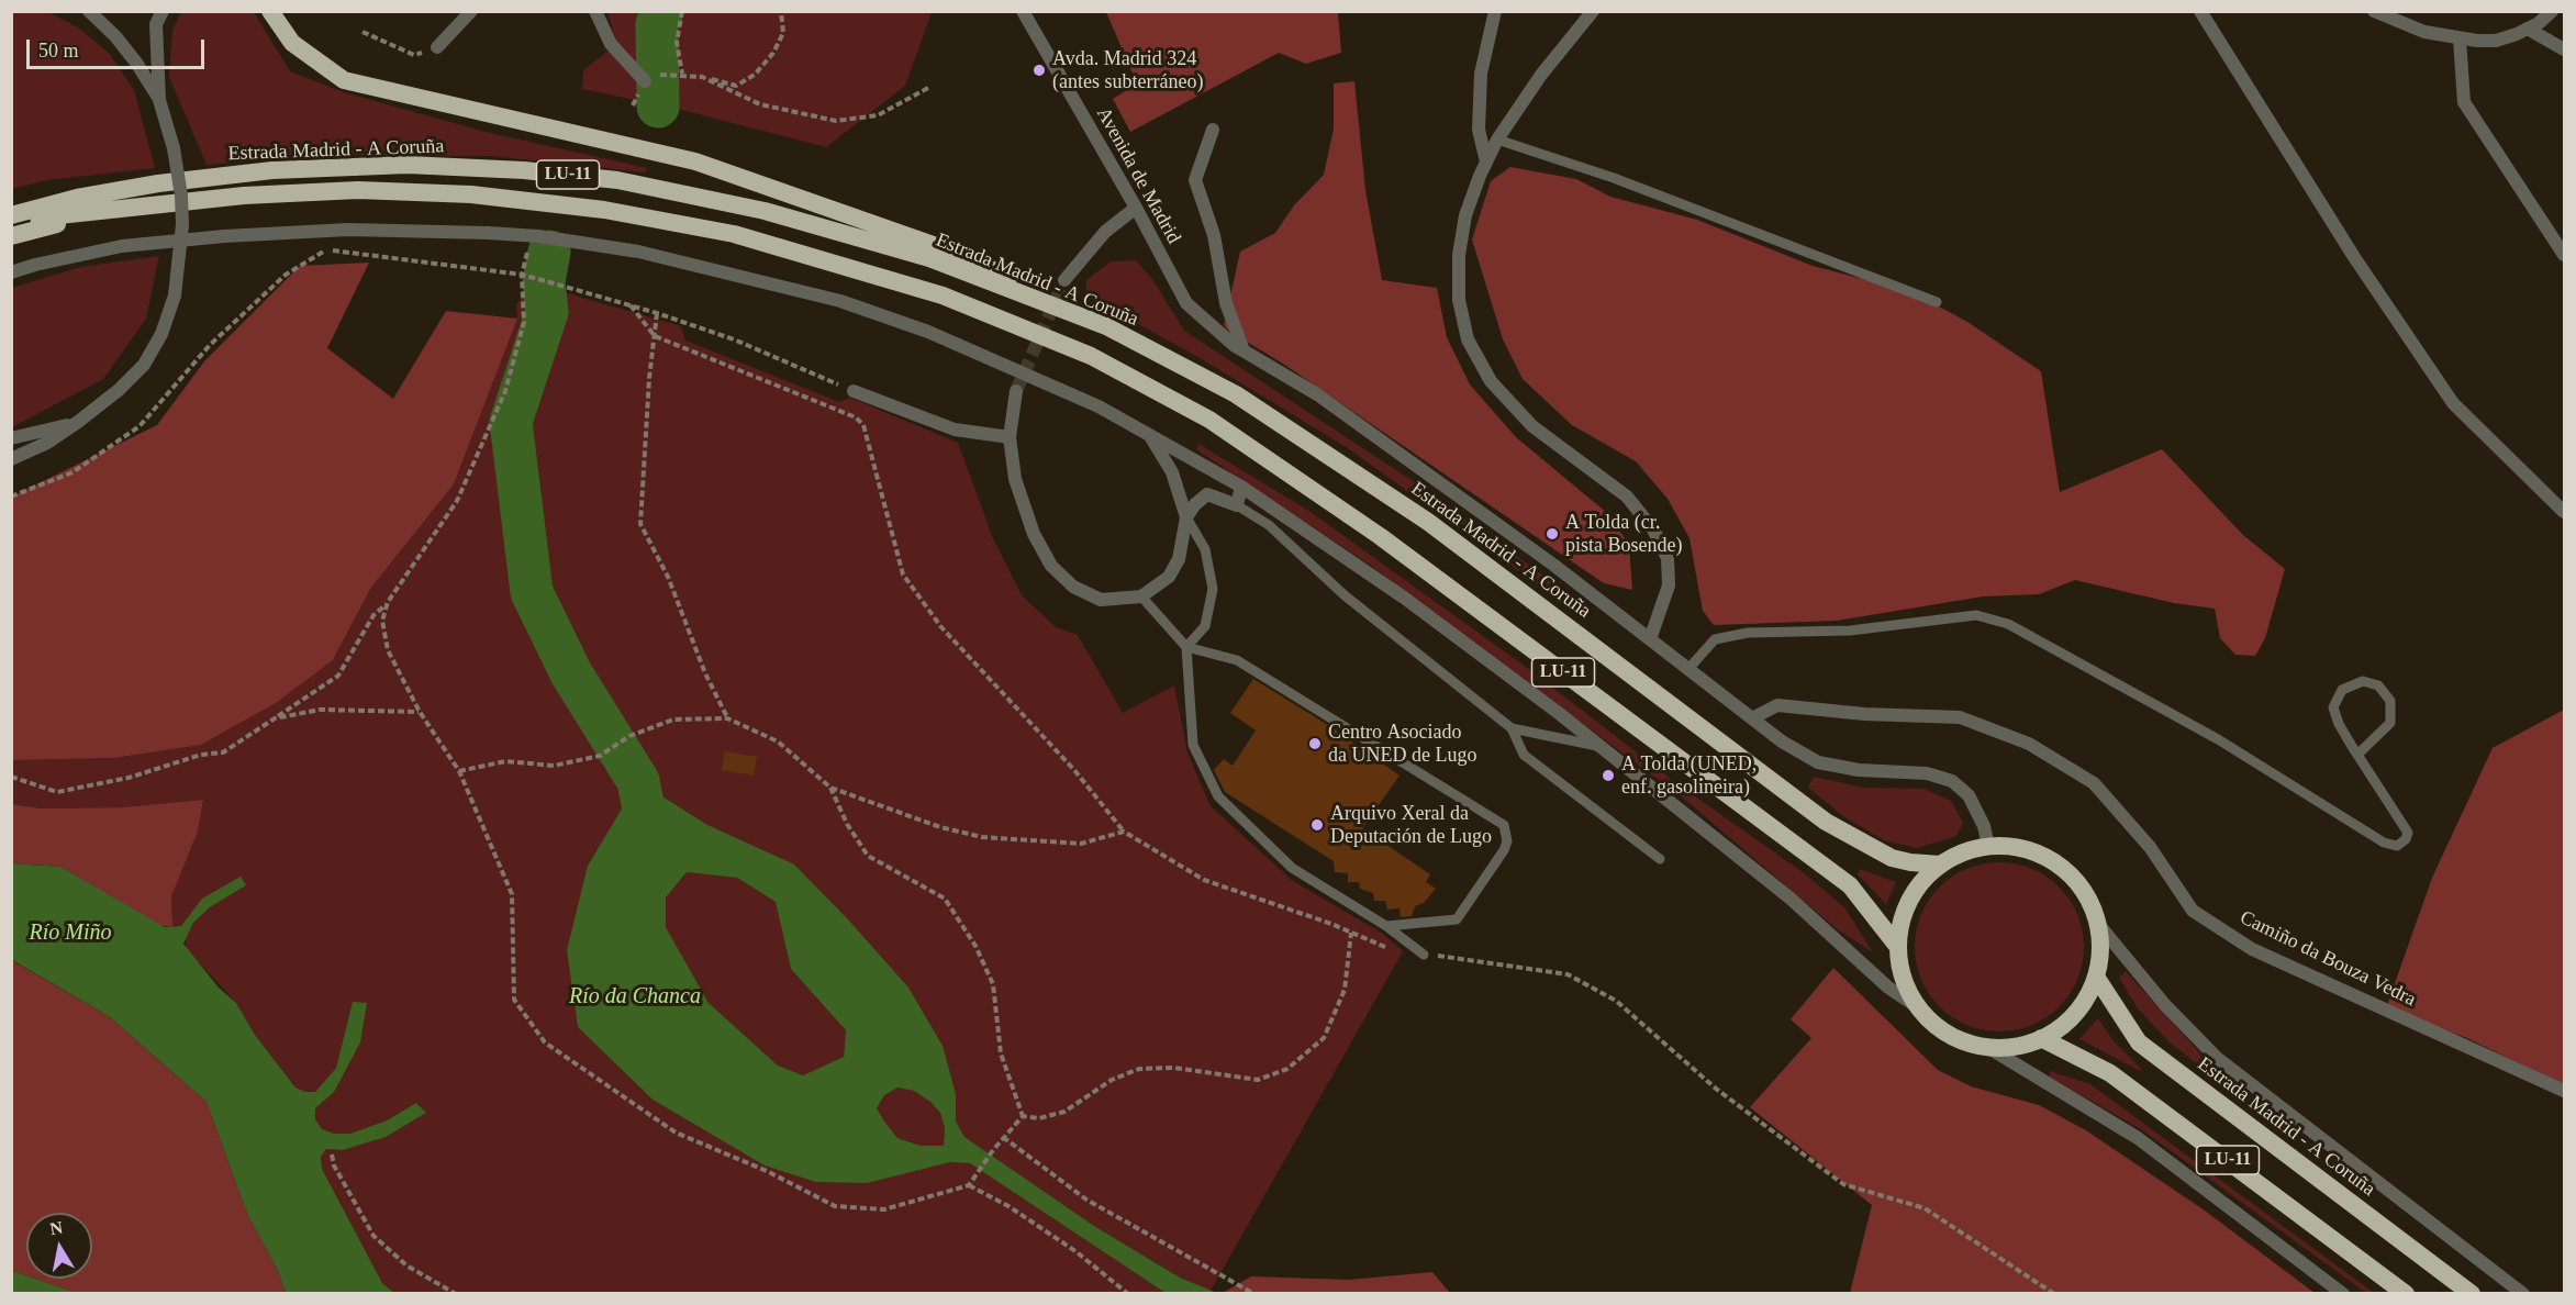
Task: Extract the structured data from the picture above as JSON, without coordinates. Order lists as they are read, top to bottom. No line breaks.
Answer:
{"streets":{"highway":["Estrada Madrid - A Coruña","LU-11"],"street":["Avenida de Madrid","Camiño da Bouza Vedra"]},"crossings":[["Estrada Madrid - A Coruña","LU-11"],["Estrada Madrid - A Coruña","Avenida de Madrid"],["LU-11","Avenida de Madrid"],["Avenida de Madrid","Camiño da Bouza Vedra"]],"water":["Río Miño","Río da Chanca"],"places":["Avda. Madrid 324 (antes subterráneo)","A Tolda (cr. pista Bosende)","Centro Asociado da UNED de Lugo","A Tolda (UNED, enf. gasolineira)","Arquivo Xeral da Deputación de Lugo"],"scale_bar":"50 m","north":"top"}
